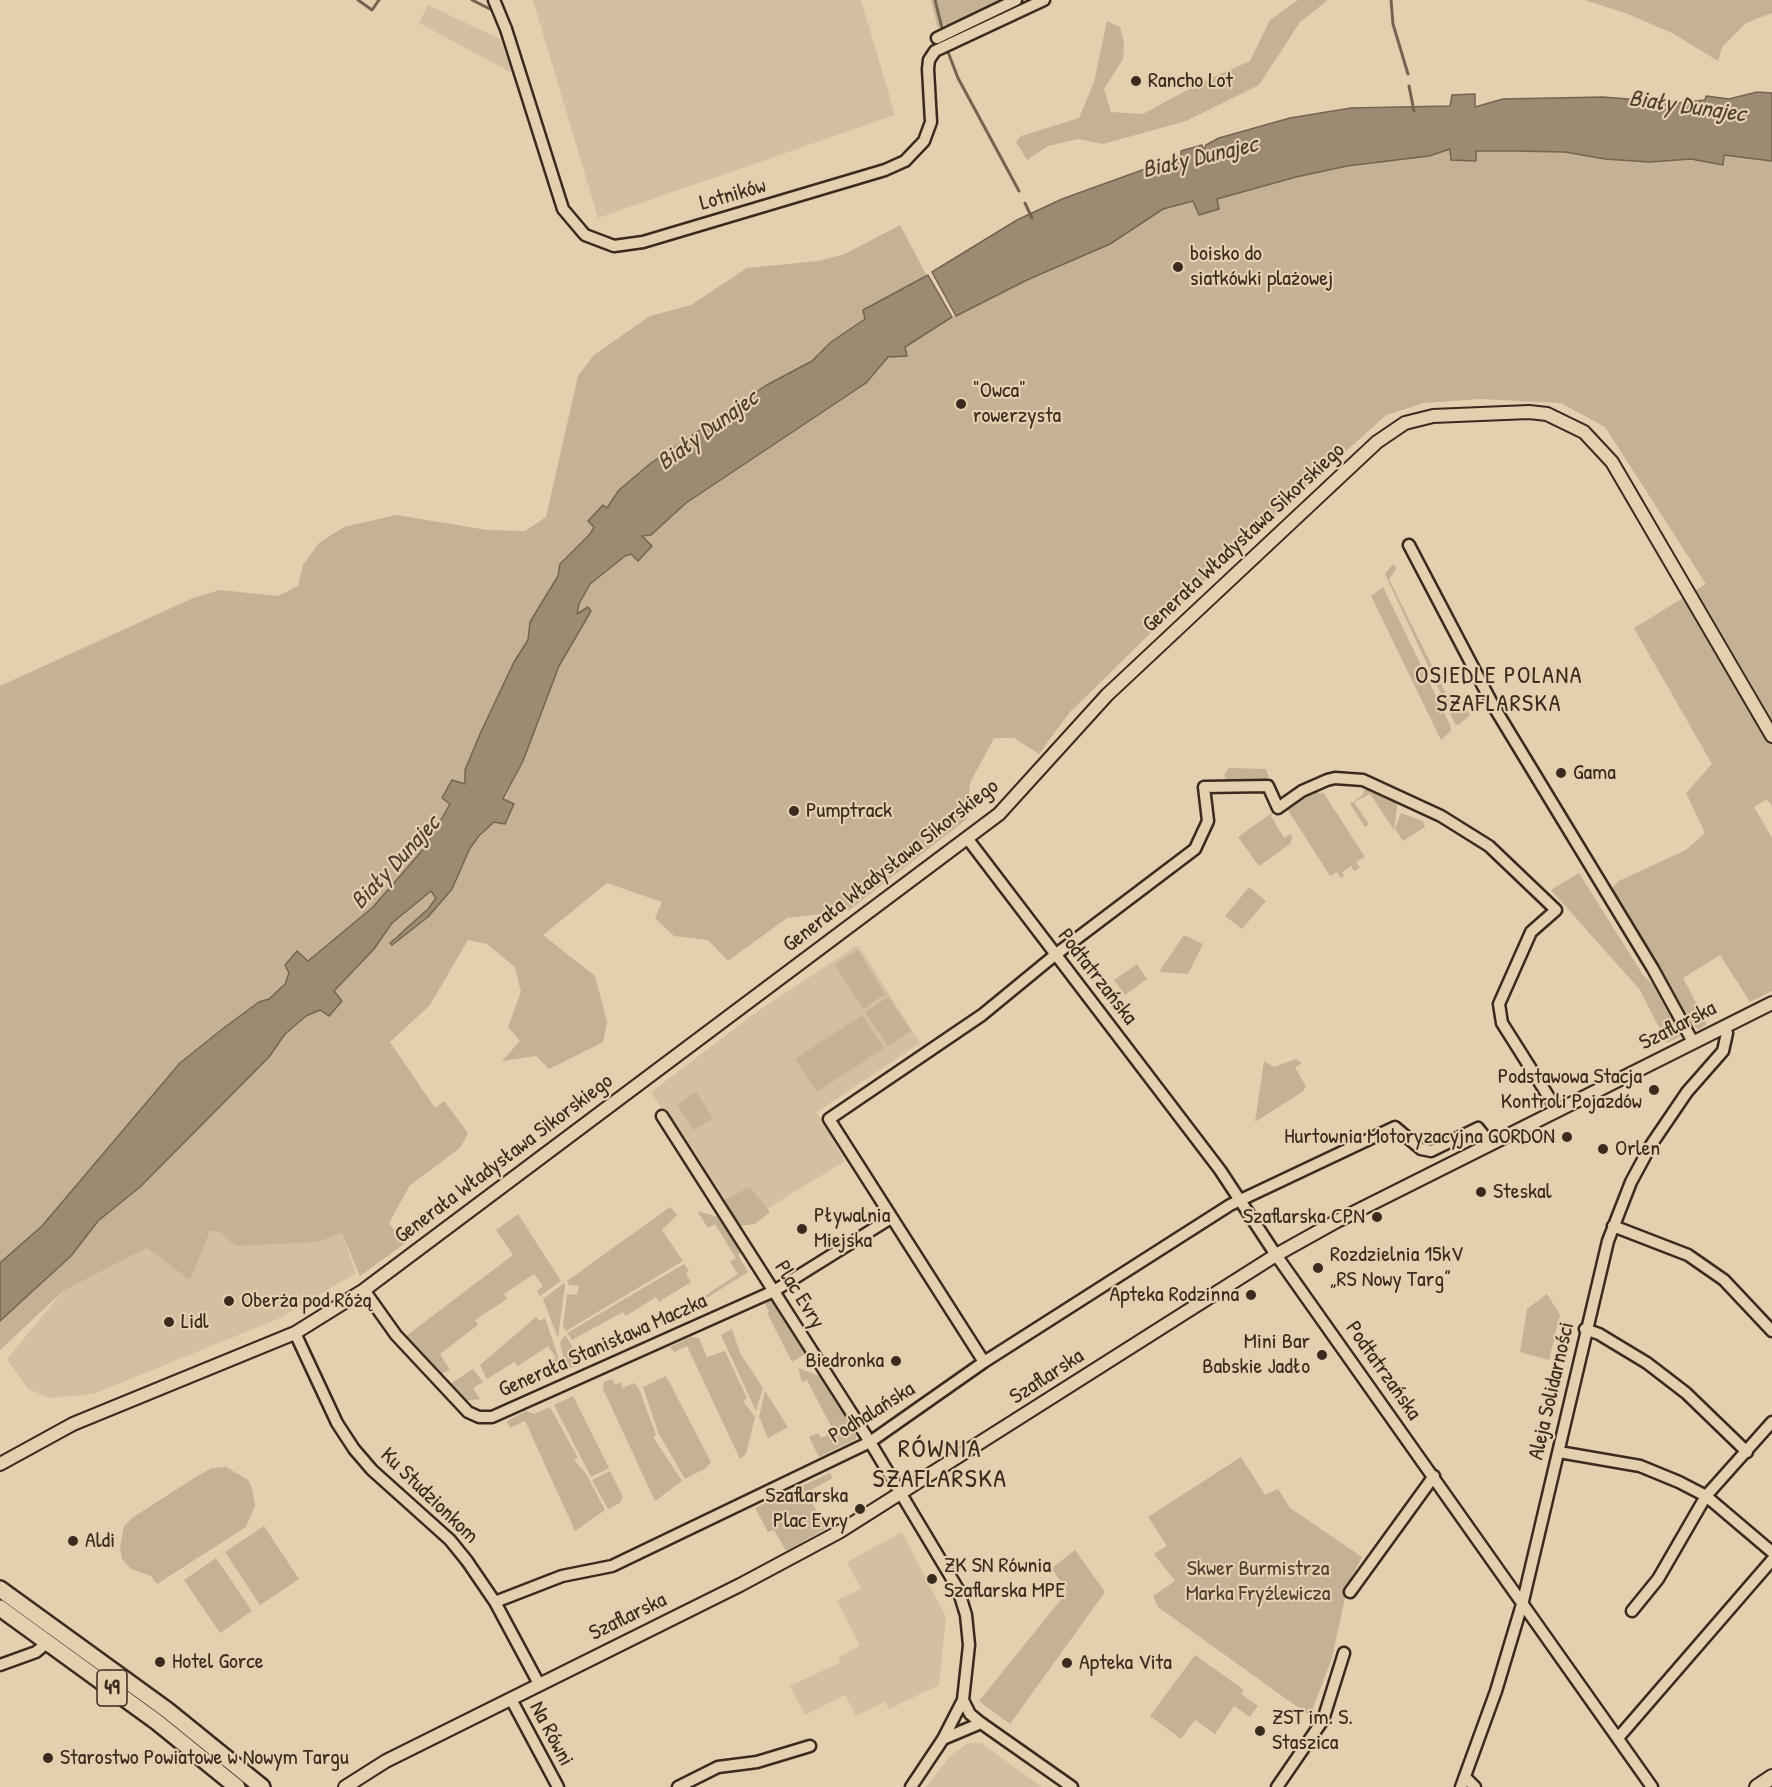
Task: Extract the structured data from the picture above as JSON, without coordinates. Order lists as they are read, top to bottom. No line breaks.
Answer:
{"streets":{"main road":["49"],"street":["Lotników","Generała Władysława Sikorskiego","Podtatrzańska","Szaflarska","Plac Evry","Generała Stanisława Maczka","Aleja Solidarności","Podhalańska","Ku Studzionkom","Na Równi"]},"crossings":[["Generała Władysława Sikorskiego","Podtatrzańska"],["Generała Władysława Sikorskiego","Generała Stanisława Maczka"],["Generała Władysława Sikorskiego","Ku Studzionkom"],["Podtatrzańska","Szaflarska"],["Podtatrzańska","Aleja Solidarności"],["Podtatrzańska","Podhalańska"],["Szaflarska","Plac Evry"],["Szaflarska","Aleja Solidarności"],["Szaflarska","Podhalańska"],["Szaflarska","Ku Studzionkom"],["Szaflarska","Na Równi"],["Plac Evry","Generała Stanisława Maczka"],["Plac Evry","Podhalańska"],["Podhalańska","Ku Studzionkom"]],"districts":["OSIEDLE POLANA SZAFLARSKA","RÓWNIA SZAFLARSKA"],"water":["Biały Dunajec"],"parks":["Skwer Burmistrza Marka Fryźlewicza"],"places":["Rancho Lot","boisko do siatkówki plażowej","\"Owca\" rowerzysta","Gama","Pumptrack","Podstawowa Stacja Kontroli Pojazdów","Hurtownia Motoryzacyjna GORDON","Orlen","Steskal","Szaflarska CPN","Pływalnia Miejska","Rozdzielnia 15kV „RS Nowy Targ”","Apteka Rodzinna","Oberża pod Różą","Lidl","Mini Bar Babskie Jadło","Biedronka","Szaflarska Plac Evry","Aldi","ZK SN Równia Szaflarska MPE","Hotel Gorce","Apteka Vita","ZST im. S. Staszica","Starostwo Powiatowe w Nowym Targu"]}
